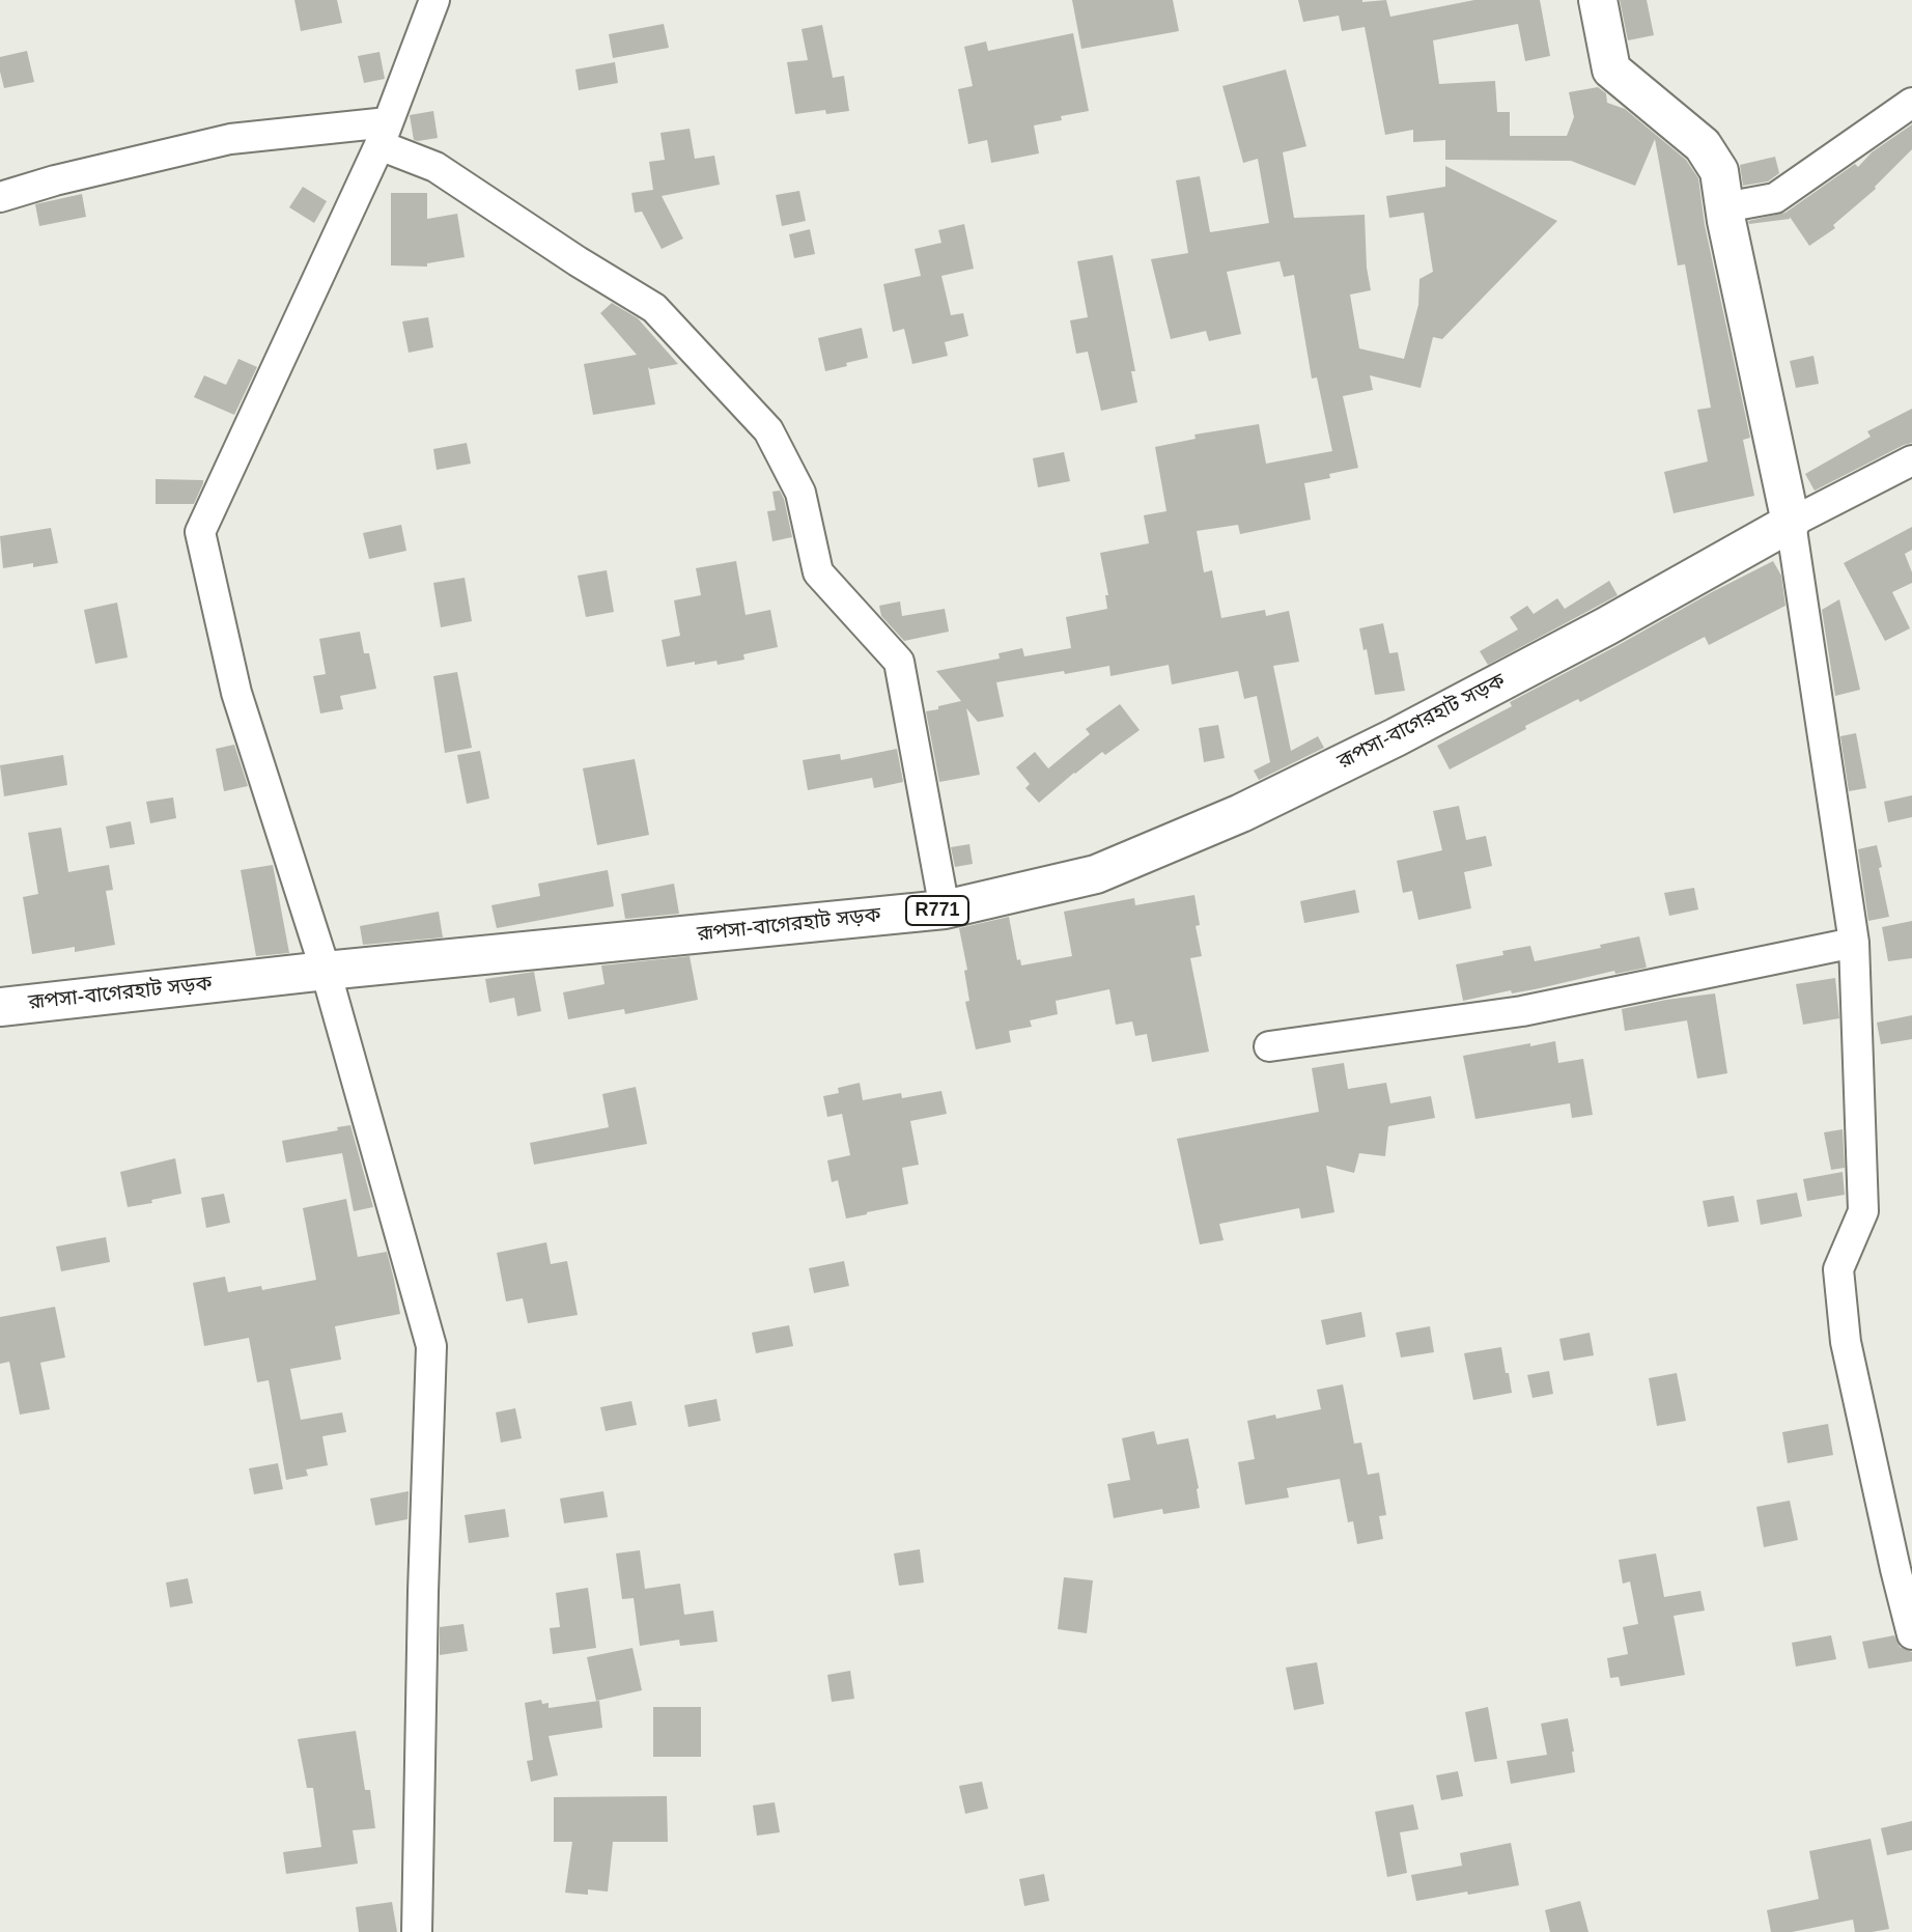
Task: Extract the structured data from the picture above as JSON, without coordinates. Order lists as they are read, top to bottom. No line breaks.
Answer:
{"streets":{"main road":["রূপসা-বাগেরহাট সড়ক","R771"]}}
